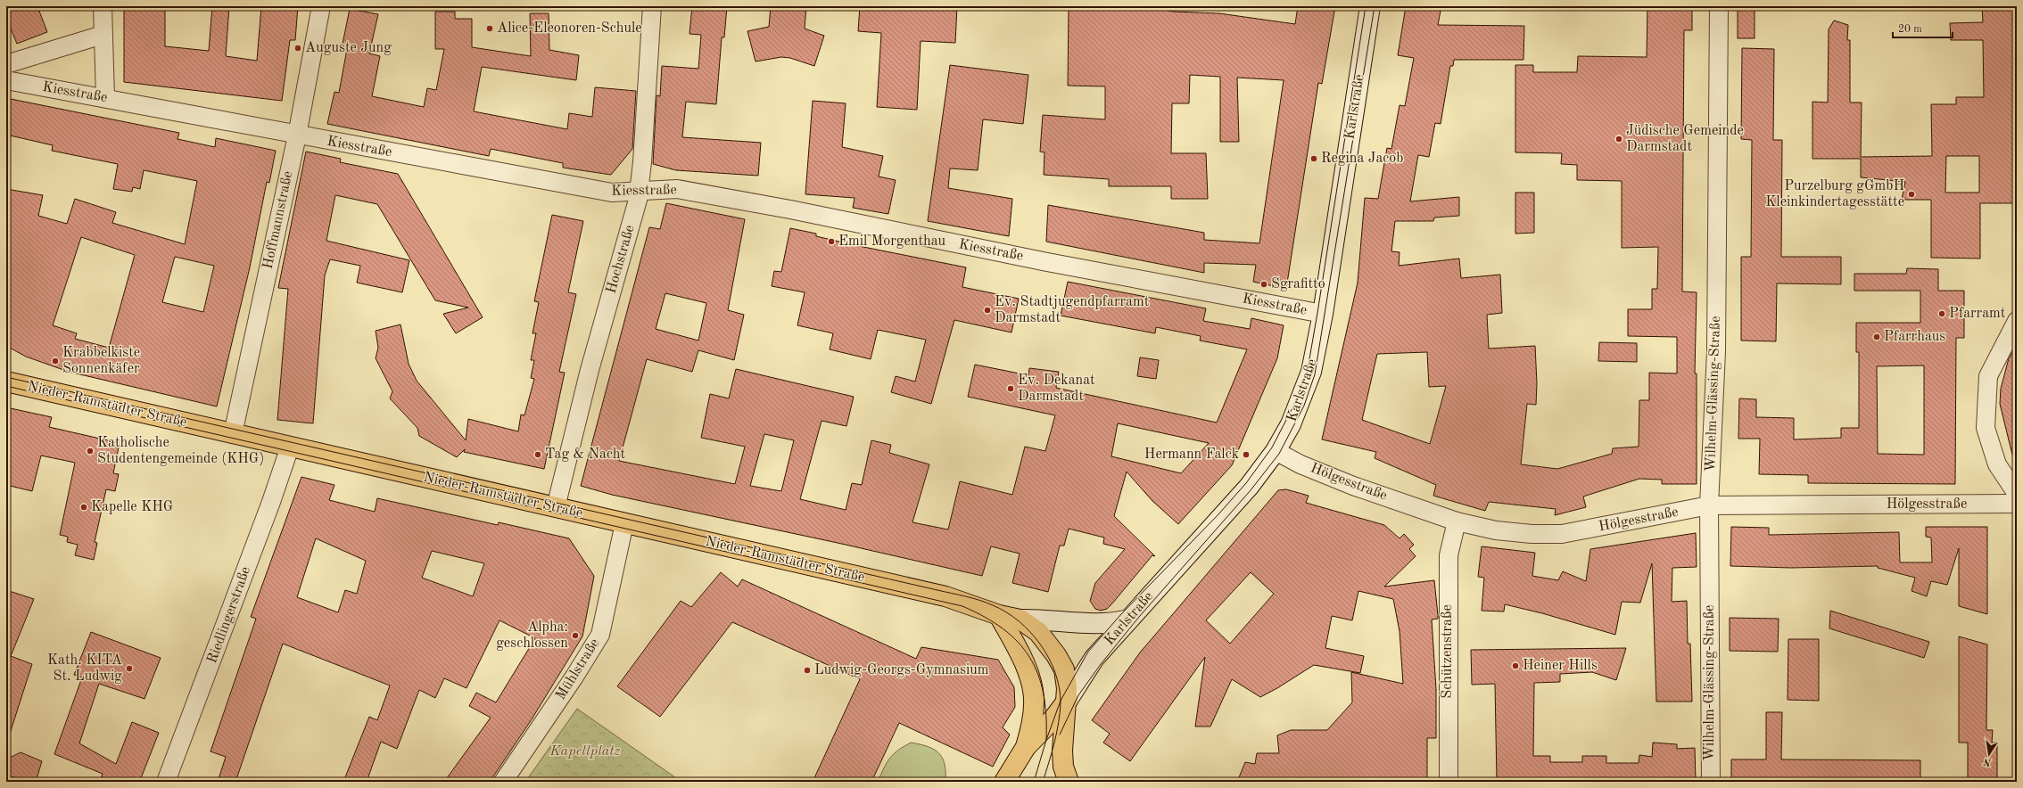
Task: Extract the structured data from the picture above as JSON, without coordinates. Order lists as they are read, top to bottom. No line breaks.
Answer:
{"streets":{"main road":["Karlstraße","Nieder-Ramstädter Straße"],"street":["Kiesstraße","Hoffmannstraße","Hochstraße","Wilhelm-Glässing-Straße","Hölgesstraße","Riedlingerstraße","Schützenstraße","Mühlstraße"]},"crossings":[["Kiesstraße","Karlstraße"],["Kiesstraße","Hoffmannstraße"],["Kiesstraße","Hochstraße"],["Karlstraße","Nieder-Ramstädter Straße"],["Karlstraße","Hölgesstraße"],["Hoffmannstraße","Nieder-Ramstädter Straße"],["Hochstraße","Nieder-Ramstädter Straße"],["Wilhelm-Glässing-Straße","Hölgesstraße"],["Nieder-Ramstädter Straße","Riedlingerstraße"],["Nieder-Ramstädter Straße","Mühlstraße"],["Hölgesstraße","Schützenstraße"]],"parks":["Kapellplatz"],"places":["Alice-Eleonoren-Schule","Auguste Jung","Jüdische Gemeinde Darmstadt","Regina Jacob","Purzelburg gGmbH Kleinkindertagesstätte","Emil Morgenthau","Sgrafitto","Ev. Stadtjugendpfarramt Darmstadt","Pfarramt","Pfarrhaus","Krabbelkiste Sonnenkäfer","Ev. Dekanat Darmstadt","Katholische Studentengemeinde (KHG)","Tag & Nacht","Hermann Falck","Kapelle KHG","Alpha: geschlossen","Heiner Hills","Kath. KITA St. Ludwig","Ludwig-Georgs-Gymnasium"],"scale_bar":"20 m","north":"bottom"}
